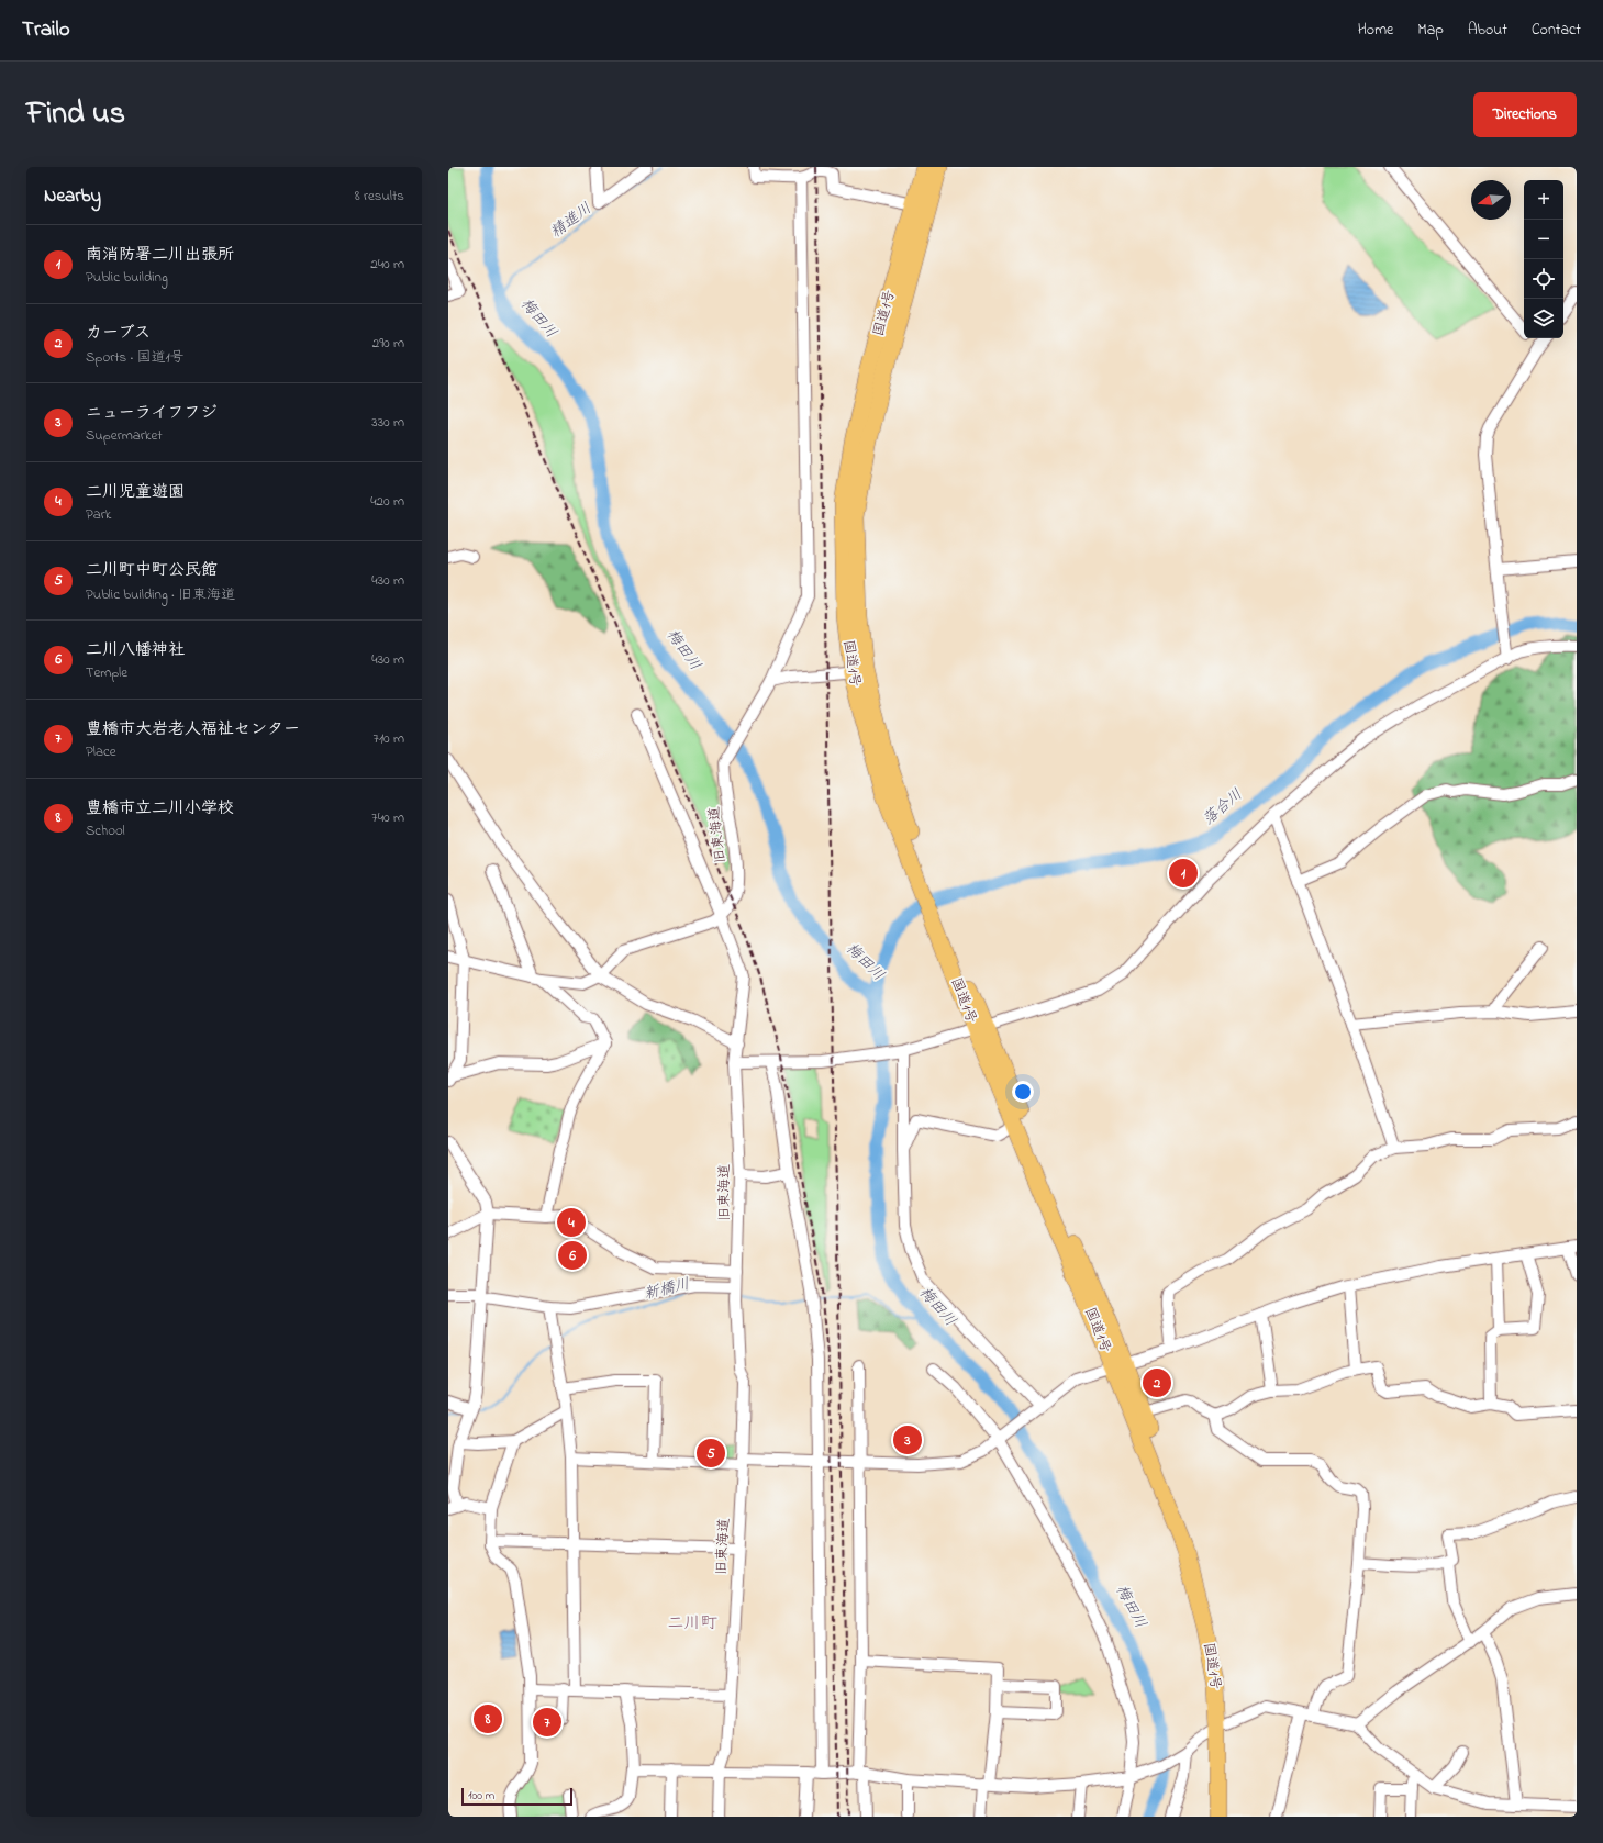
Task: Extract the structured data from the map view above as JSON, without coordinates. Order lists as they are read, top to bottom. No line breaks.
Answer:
{"streets":{"highway":["国道1号"],"street":["旧東海道"]},"districts":["二川町"],"water":["精進川","梅田川","落合川","新橋川"],"scale_bar":"100 m","north":"left","page":{"header":"Trailo","nav":["Home","Map","About","Contact"],"title":"Find us","buttons":"Directions","heading":["Nearby","8 results"],"map_buttons":["+","−"],"list":[{"mark":"1","name":"南消防署二川出張所","note":"Public building","value":"240 m"},{"mark":"2","name":"カーブス","note":"Sports · 国道1号","value":"290 m"},{"mark":"3","name":"ニューライフフジ","note":"Supermarket","value":"330 m"},{"mark":"4","name":"二川児童遊園","note":"Park","value":"420 m"},{"mark":"5","name":"二川町中町公民館","note":"Public building · 旧東海道","value":"430 m"},{"mark":"6","name":"二川八幡神社","note":"Temple","value":"430 m"},{"mark":"7","name":"豊橋市大岩老人福祉センター","note":"Place","value":"710 m"},{"mark":"8","name":"豊橋市立二川小学校","note":"School","value":"740 m"}],"pins":["1","4","6","2","3","5","8","7"],"scale":"100 m"}}
